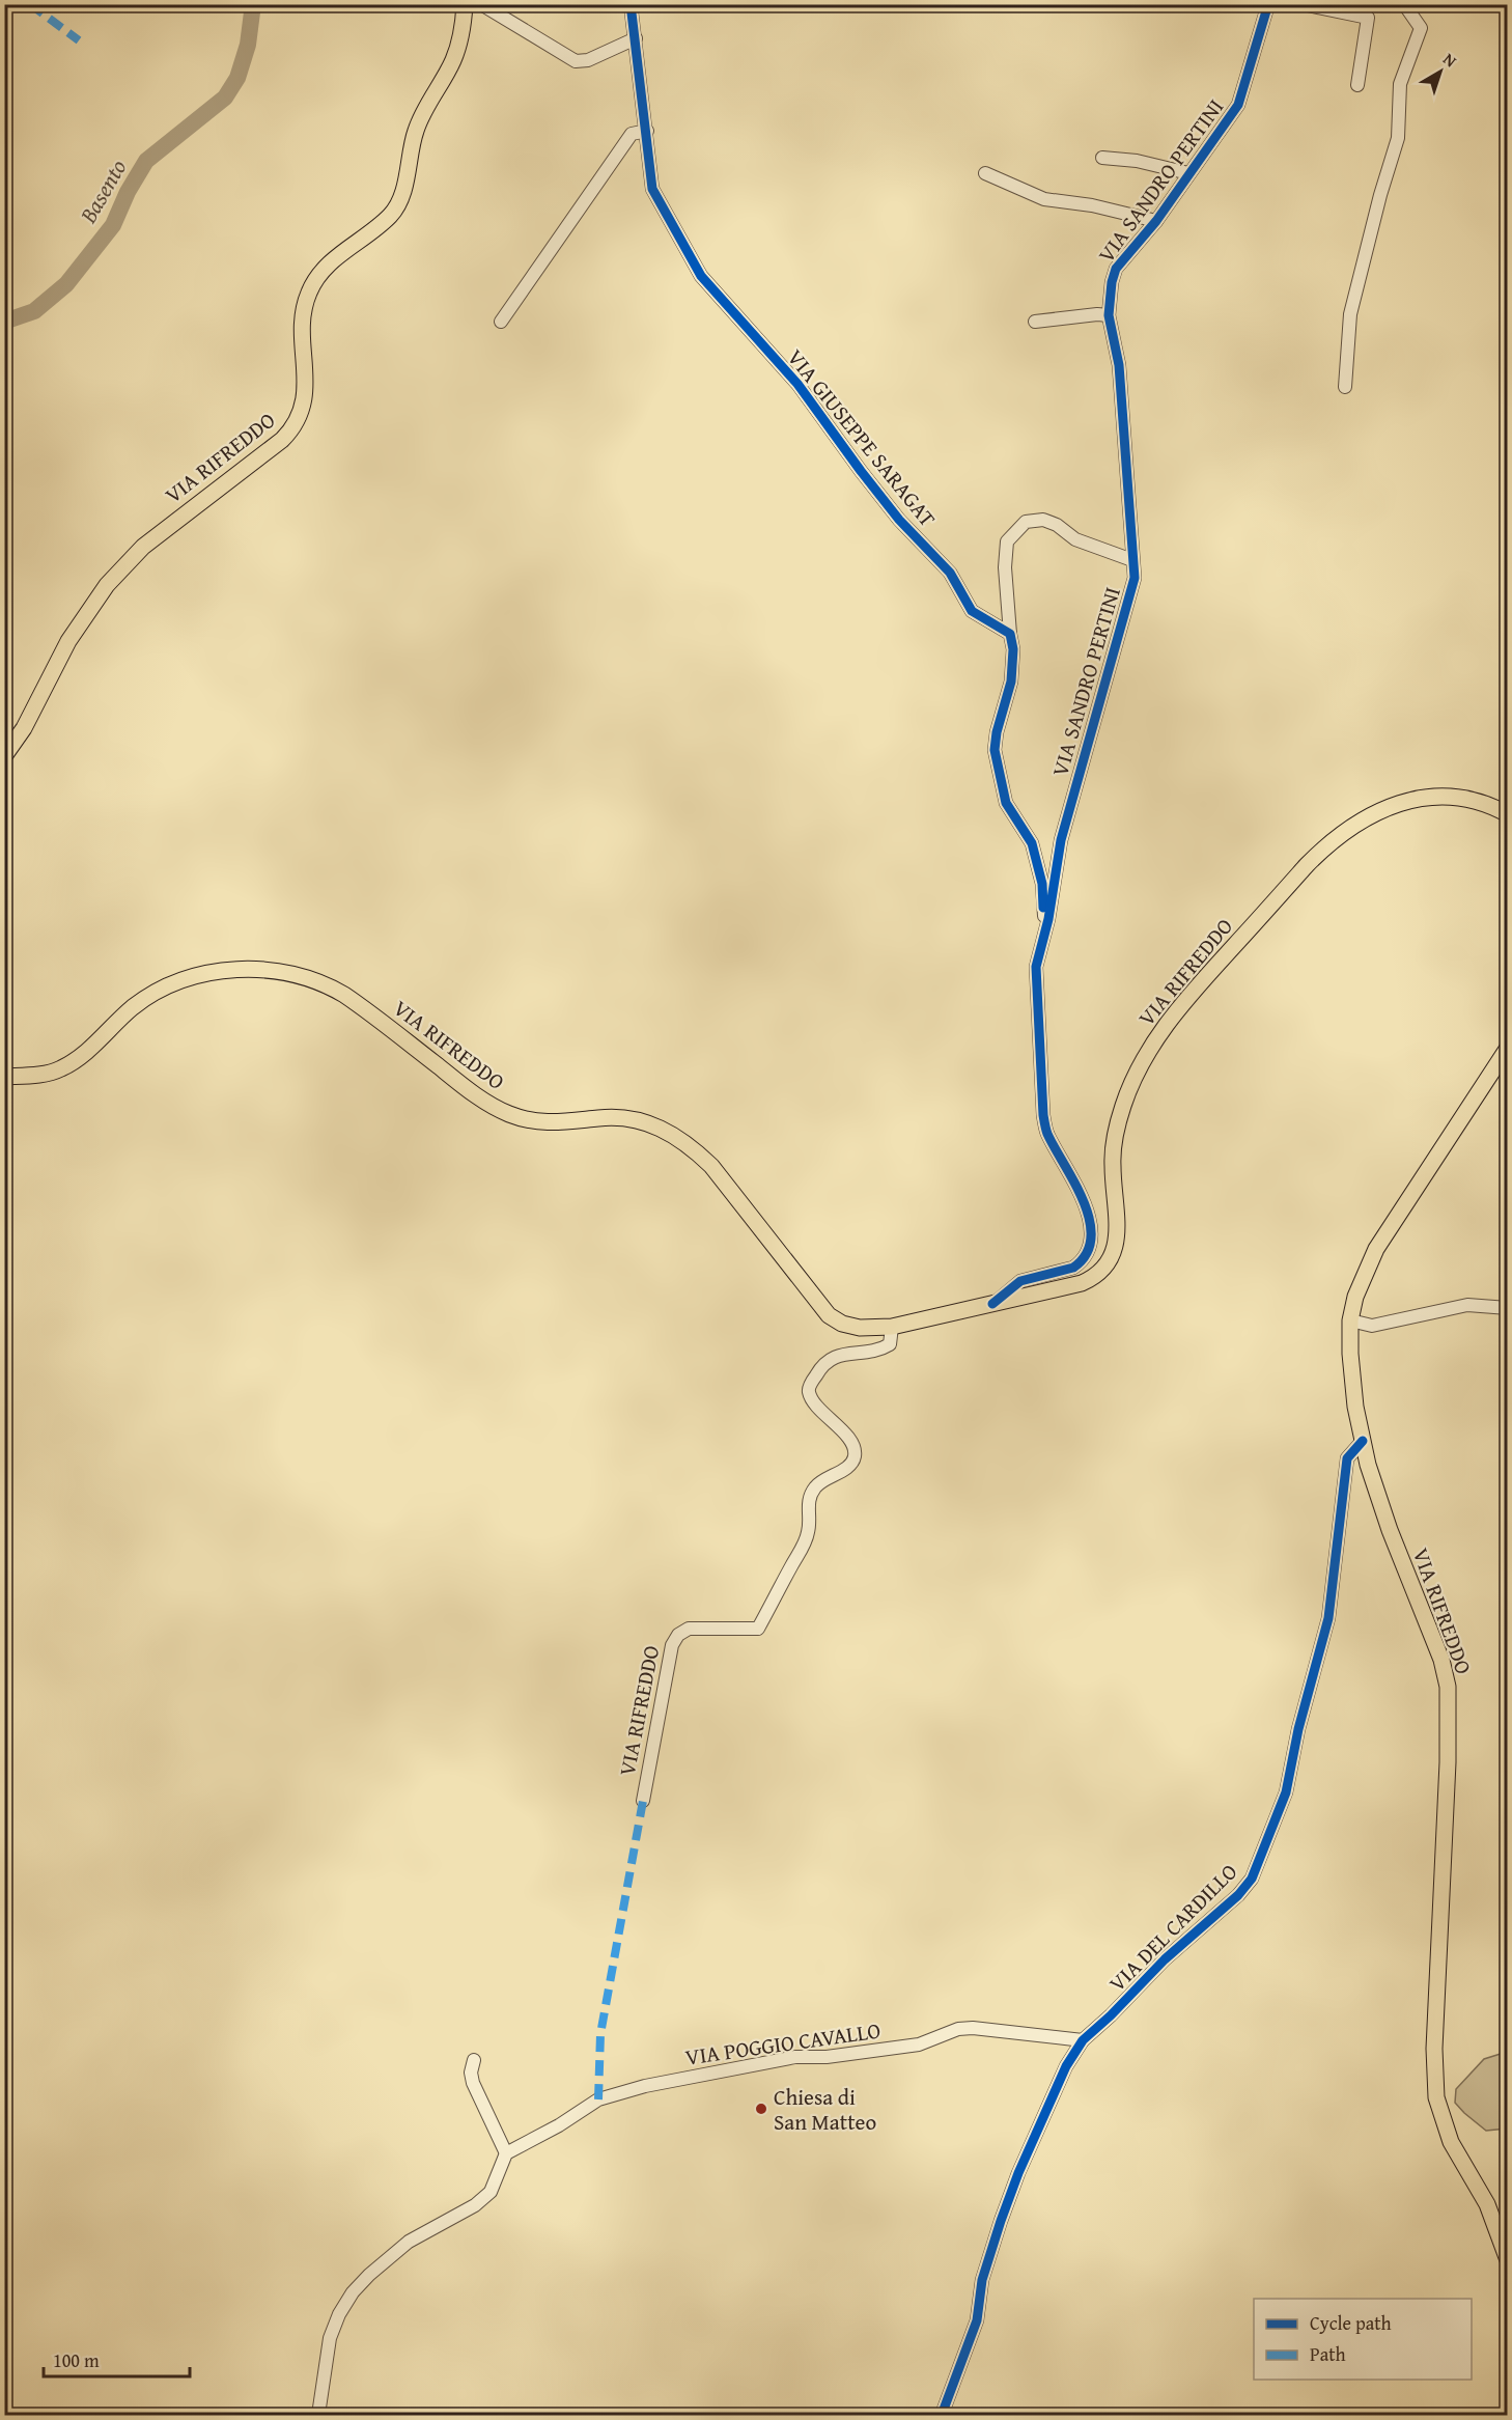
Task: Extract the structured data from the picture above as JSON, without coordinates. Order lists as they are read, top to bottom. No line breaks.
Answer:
{"streets":{"main road":["VIA RIFREDDO"],"street":["VIA SANDRO PERTINI","VIA GIUSEPPE SARAGAT","VIA DEL CARDILLO","VIA POGGIO CAVALLO"]},"crossings":[["VIA SANDRO PERTINI","VIA RIFREDDO"],["VIA RIFREDDO","VIA DEL CARDILLO"],["VIA DEL CARDILLO","VIA POGGIO CAVALLO"]],"water":["Basento"],"places":["Chiesa di San Matteo"],"legend":["Cycle path","Path"],"scale_bar":"100 m","north":"top right"}
